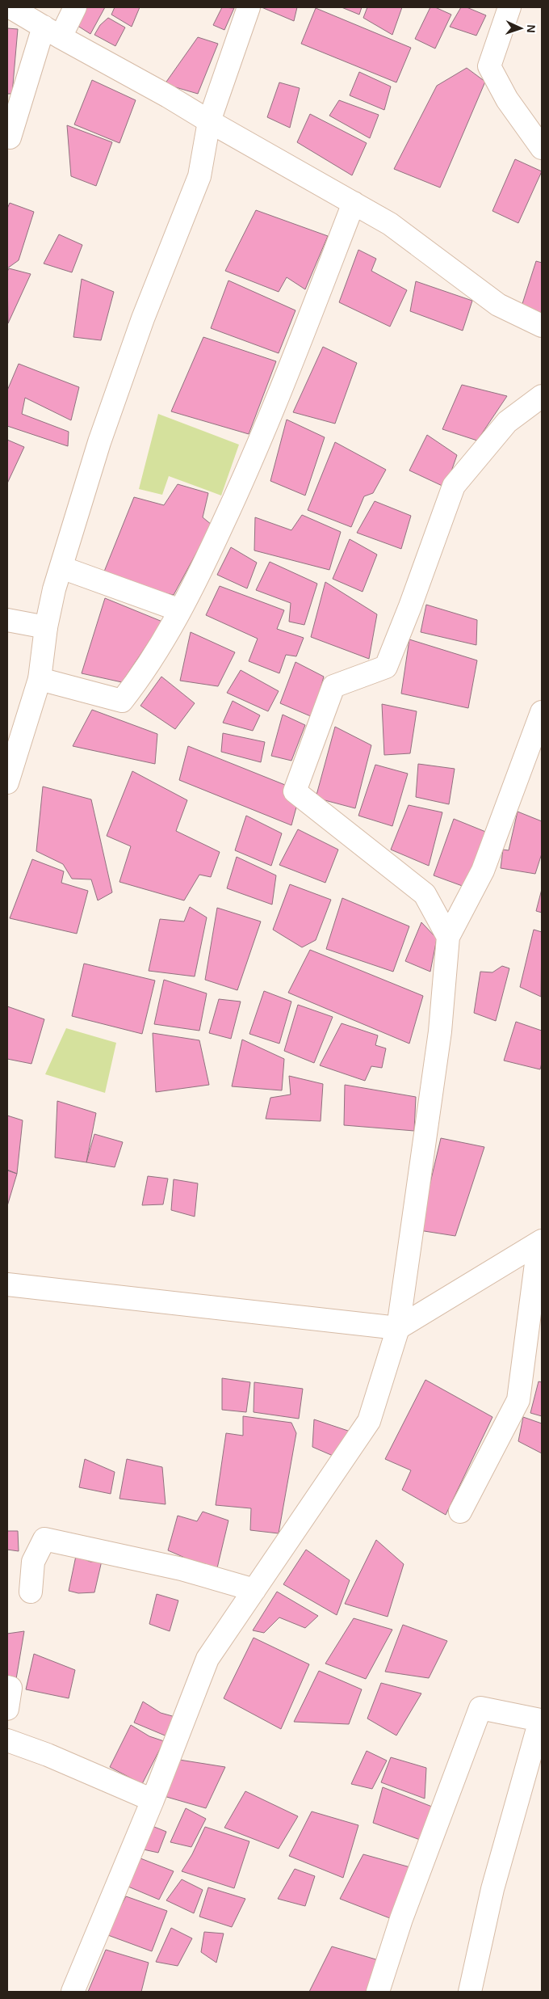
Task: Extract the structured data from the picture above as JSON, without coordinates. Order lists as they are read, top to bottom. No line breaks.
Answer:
{"north":"right"}
